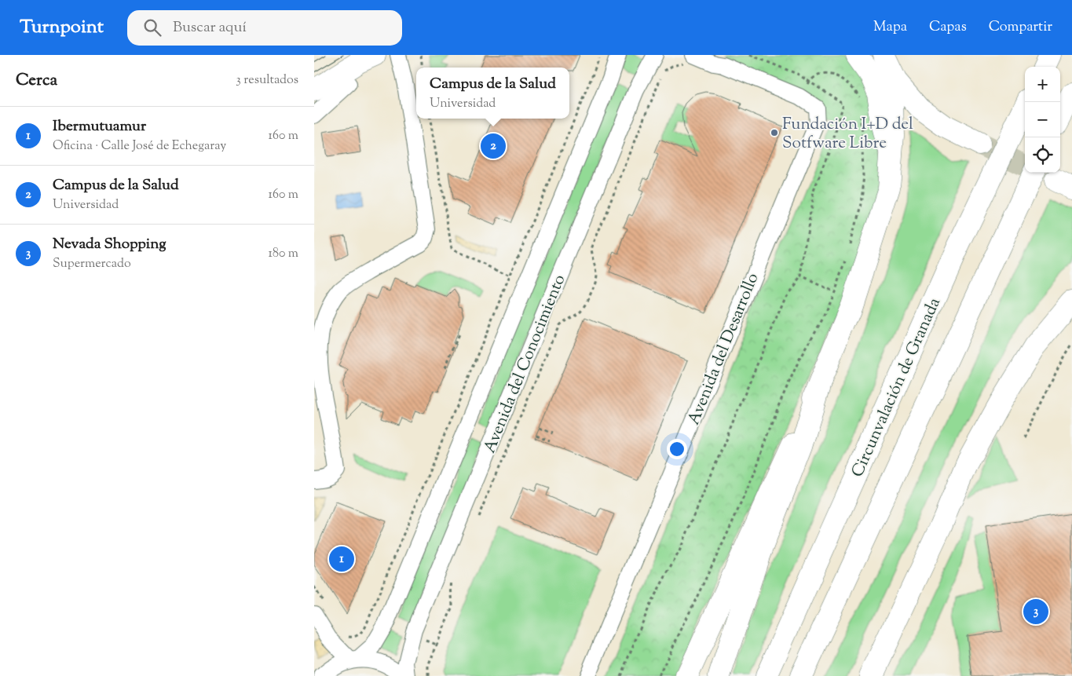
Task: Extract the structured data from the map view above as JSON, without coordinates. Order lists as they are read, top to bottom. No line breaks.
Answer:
{"streets":{"main road":["Circunvalación de Granada"],"street":["Avenida del Desarrollo","Avenida del Conocimiento"]},"places":["Fundación I+D del Sotfware Libre"],"page":{"header":"Turnpoint","search":"Buscar aquí","nav":["Mapa","Capas","Compartir"],"heading":["Cerca","3 resultados"],"map_buttons":["+","−"],"popup":["Campus de la Salud","Universidad"],"list":[{"mark":"1","name":"Ibermutuamur","note":"Oficina · Calle José de Echegaray","value":"160 m"},{"mark":"2","name":"Campus de la Salud","note":"Universidad","value":"160 m"},{"mark":"3","name":"Nevada Shopping","note":"Supermercado","value":"180 m"}],"pins":["2","1","3"]}}
